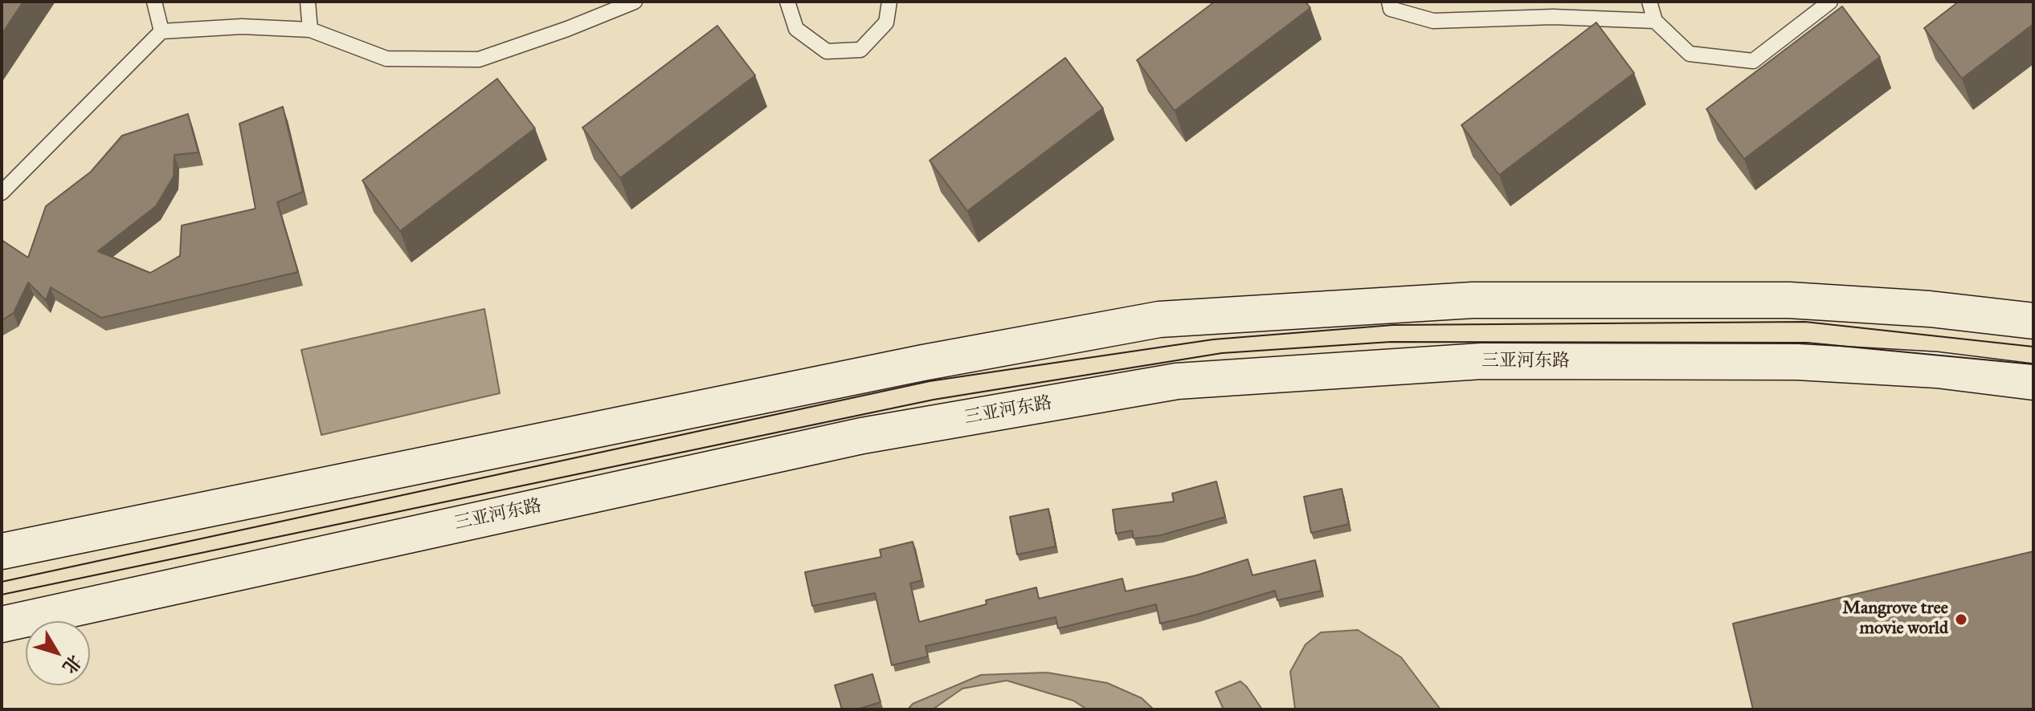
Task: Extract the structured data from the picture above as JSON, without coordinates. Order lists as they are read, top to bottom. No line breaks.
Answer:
{"streets":{"main road":["三亚河东路"]},"places":["Mangrove tree movie world"],"north":"bottom right"}
